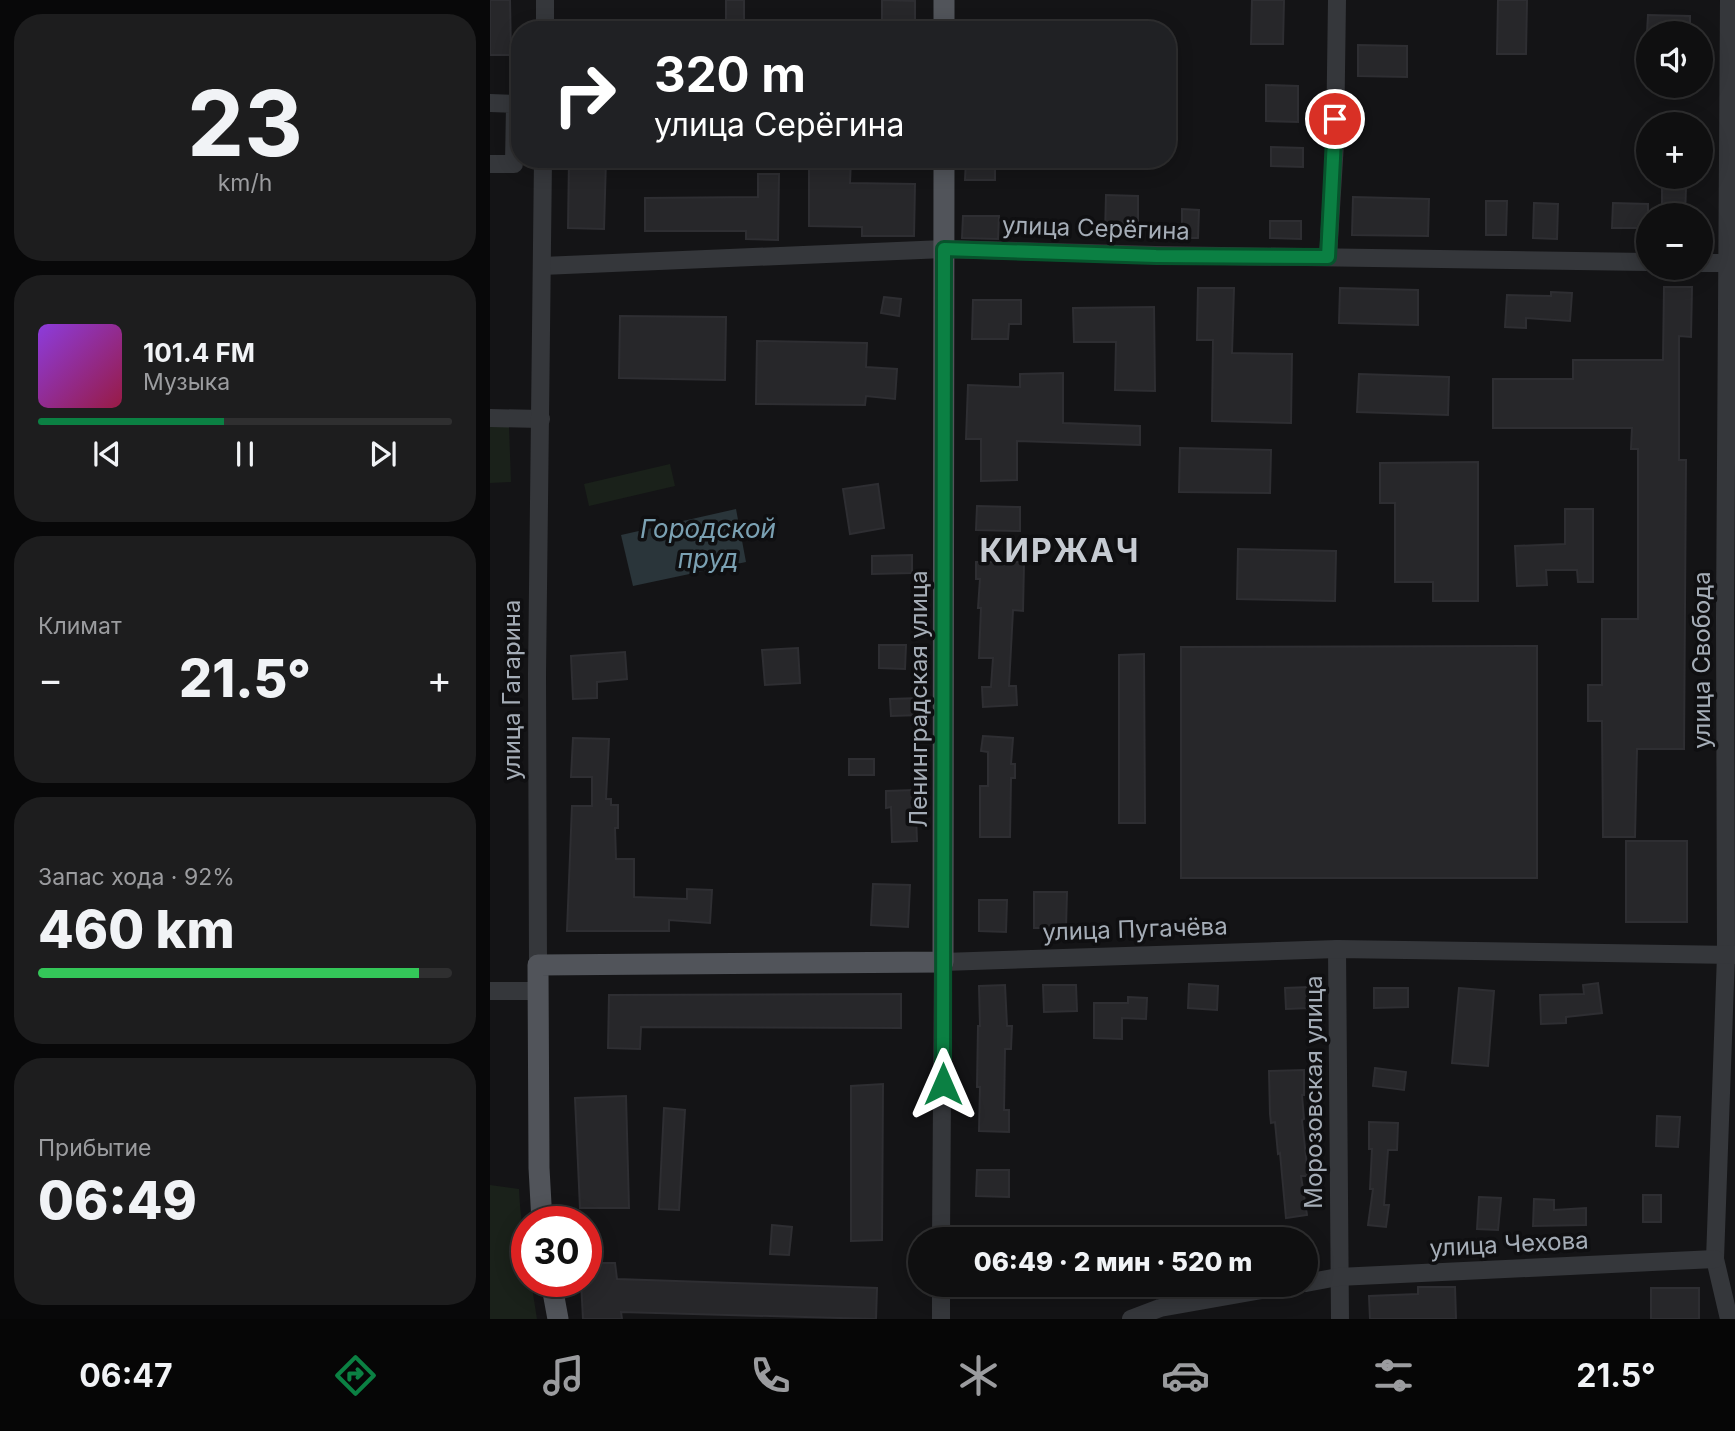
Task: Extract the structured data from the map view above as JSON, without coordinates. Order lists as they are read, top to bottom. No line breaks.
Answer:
{"streets":{"main road":["улица Гагарина","Ленинградская улица","улица Пугачёва"],"street":["улица Серёгина","улица Свобода","Морозовская улица","улица Чехова"]},"crossings":[["улица Серёгина","улица Гагарина"],["улица Серёгина","Ленинградская улица"],["улица Свобода","улица Пугачёва"],["улица Свобода","улица Чехова"],["улица Гагарина","улица Пугачёва"],["Ленинградская улица","улица Пугачёва"],["улица Пугачёва","Морозовская улица"],["Морозовская улица","улица Чехова"]],"districts":["КИРЖАЧ"],"water":["Городской пруд"],"page":{"tile":[["23","km/h"],"Климат",["Запас хода · 92%","460 km"],["Прибытие","06:49"]],"map_buttons":["+","−"],"turn":["320 m","улица Серёгина"],"song":["101.4 FM","Музыка"],"heat":["−","21.5°","+"],"limit":"30","trip":"06:49 · 2 мин · 520 m","tabs":["06:47","21.5°"]}}
